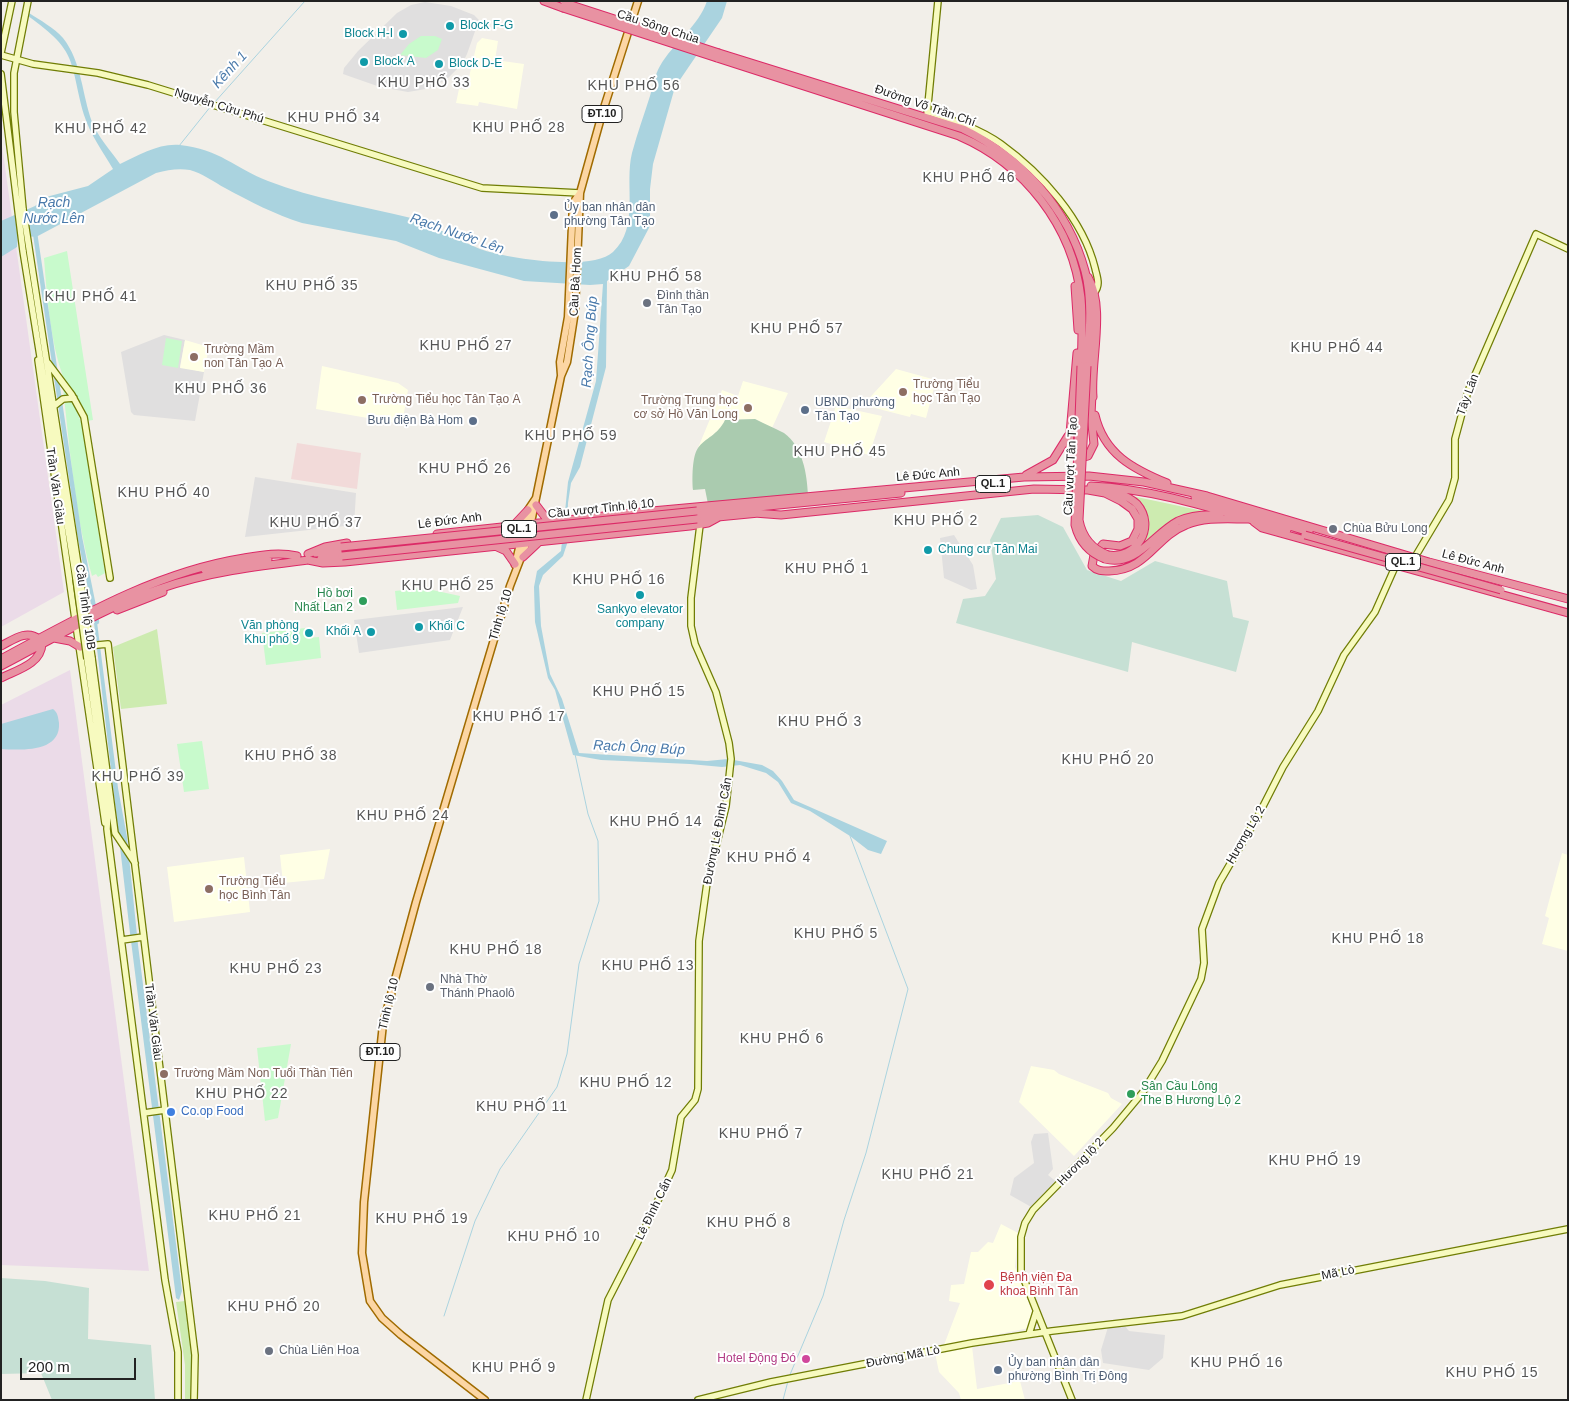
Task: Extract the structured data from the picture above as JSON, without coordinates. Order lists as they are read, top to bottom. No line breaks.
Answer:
{"streets":{"highway":["Cầu Sông Chùa","Đường Võ Trần Chí","Lê Đức Anh","QL.1","Cầu vượt Tỉnh lộ 10"],"main road":["Nguyễn Cửu Phú","ĐT.10","Cầu Bà Hom","Tây Lân","Trần Văn Giàu","Cầu Tỉnh lộ 10B","Tỉnh lộ 10","Đường Lê Đình Cẩn","Hương Lộ 2","Hương lộ 2","Lê Đình Cẩn","Mã Lò","Đường Mã Lò"]},"crossings":[["Cầu Sông Chùa","Đường Võ Trần Chí"],["Nguyễn Cửu Phú","ĐT.10"],["Nguyễn Cửu Phú","Cầu Bà Hom"],["ĐT.10","Cầu Bà Hom"],["Cầu Bà Hom","Tỉnh lộ 10"],["Tây Lân","Lê Đức Anh"],["Lê Đức Anh","Trần Văn Giàu"],["Lê Đức Anh","Cầu vượt Tỉnh lộ 10"],["Lê Đức Anh","Tỉnh lộ 10"],["Lê Đức Anh","Đường Lê Đình Cẩn"],["Lê Đức Anh","Hương Lộ 2"],["Trần Văn Giàu","Cầu Tỉnh lộ 10B"],["Cầu vượt Tỉnh lộ 10","Đường Lê Đình Cẩn"],["Đường Lê Đình Cẩn","Lê Đình Cẩn"],["Hương Lộ 2","Hương lộ 2"],["Mã Lò","Đường Mã Lò"]],"districts":["KHU PHỐ 33","KHU PHỐ 56","KHU PHỐ 34","KHU PHỐ 28","KHU PHỐ 42","KHU PHỐ 46","KHU PHỐ 58","KHU PHỐ 35","KHU PHỐ 41","KHU PHỐ 57","KHU PHỐ 27","KHU PHỐ 44","KHU PHỐ 36","KHU PHỐ 59","KHU PHỐ 45","KHU PHỐ 26","KHU PHỐ 40","KHU PHỐ 2","KHU PHỐ 37","KHU PHỐ 1","KHU PHỐ 16","KHU PHỐ 25","KHU PHỐ 15","KHU PHỐ 17","KHU PHỐ 3","KHU PHỐ 38","KHU PHỐ 20","KHU PHỐ 39","KHU PHỐ 24","KHU PHỐ 14","KHU PHỐ 4","KHU PHỐ 5","KHU PHỐ 18","KHU PHỐ 18","KHU PHỐ 13","KHU PHỐ 23","KHU PHỐ 6","KHU PHỐ 12","KHU PHỐ 22","KHU PHỐ 11","KHU PHỐ 7","KHU PHỐ 19","KHU PHỐ 21","KHU PHỐ 21","KHU PHỐ 19","KHU PHỐ 8","KHU PHỐ 10","KHU PHỐ 20","KHU PHỐ 16","KHU PHỐ 9","KHU PHỐ 15"],"water":["Kênh 1","Rạch Nước Lên","Rạch Ông Búp"],"places":["Block F-G","Block H-I","Block A","Block D-E","Ủy ban nhân dân phường Tân Tạo","Đình thần Tân Tạo","Trường Mầm non Tân Tạo A","Trường Tiểu học Tân Tạo","Trường Tiểu học Tân Tạo A","Trường Trung học cơ sở Hồ Văn Long","UBND phường Tân Tạo","Bưu điện Bà Hom","Chùa Bửu Long","Chung cư Tân Mai","Sankyo elevator company","Hồ bơi Nhất Lan 2","Khối C","Khối A","Văn phòng Khu phố 9","Trường Tiểu học Bình Tân","Nhà Thờ Thánh Phaolô","Trường Mầm Non Tuổi Thần Tiên","Sân Cầu Lông The B Hương Lộ 2","Co.op Food","Bệnh viện Đa khoa Bình Tân","Chùa Liên Hoa","Hotel Động Đó","Ủy ban nhân dân phường Bình Trị Đông"],"scale_bar":"200 m"}
